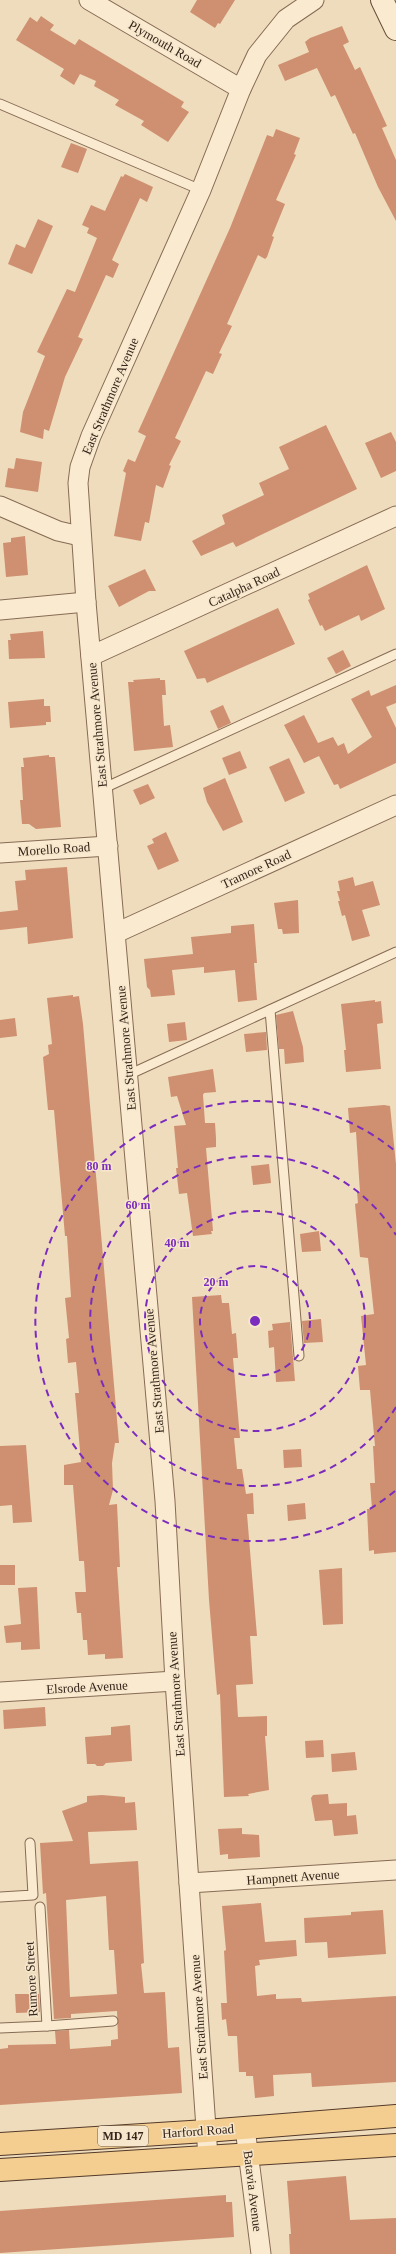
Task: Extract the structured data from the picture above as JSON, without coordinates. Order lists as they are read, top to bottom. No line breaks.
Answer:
{"streets":{"main road":["Harford Road","MD 147"],"street":["Plymouth Road","East Strathmore Avenue","Catalpha Road","Morello Road","Tramore Road","Elsrode Avenue","Hampnett Avenue","Batavia Avenue"],"lane":["Rumore Street"]},"crossings":[["Plymouth Road","East Strathmore Avenue"],["East Strathmore Avenue","Catalpha Road"],["East Strathmore Avenue","Morello Road"],["East Strathmore Avenue","Tramore Road"],["East Strathmore Avenue","Elsrode Avenue"],["East Strathmore Avenue","Hampnett Avenue"],["East Strathmore Avenue","Harford Road"],["Harford Road","Batavia Avenue"]],"rings":["80 m","60 m","40 m","20 m"]}
